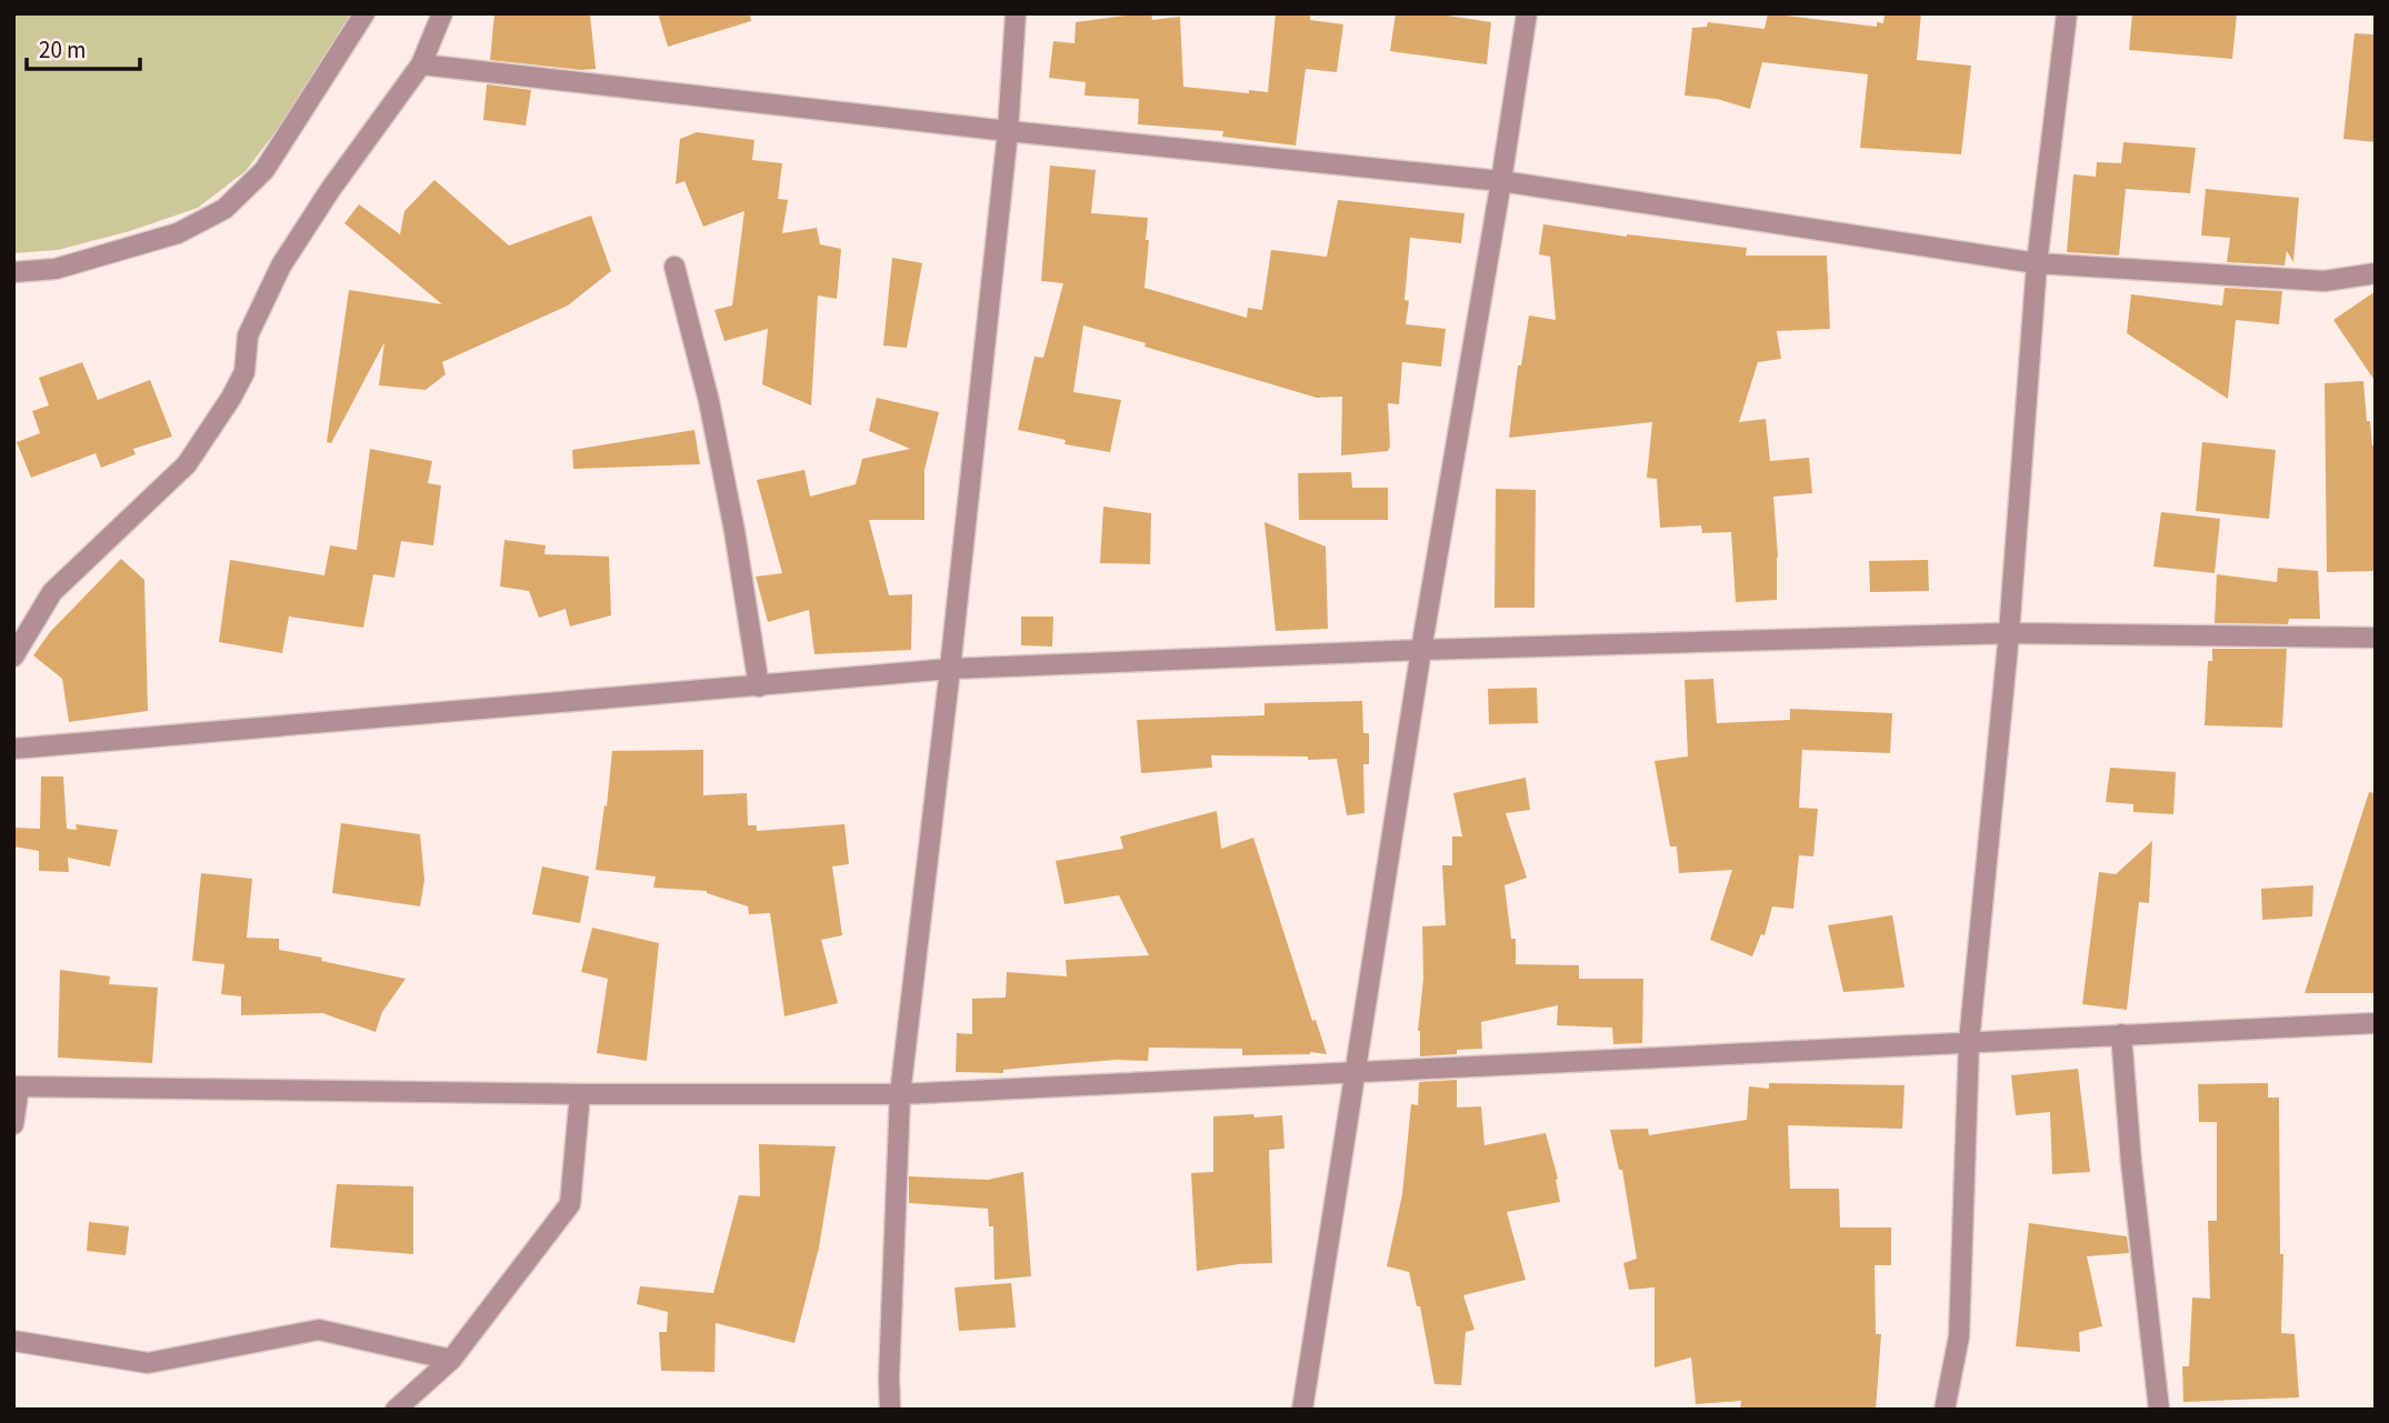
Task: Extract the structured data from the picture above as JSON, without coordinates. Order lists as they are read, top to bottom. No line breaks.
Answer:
{"scale_bar":"20 m"}
